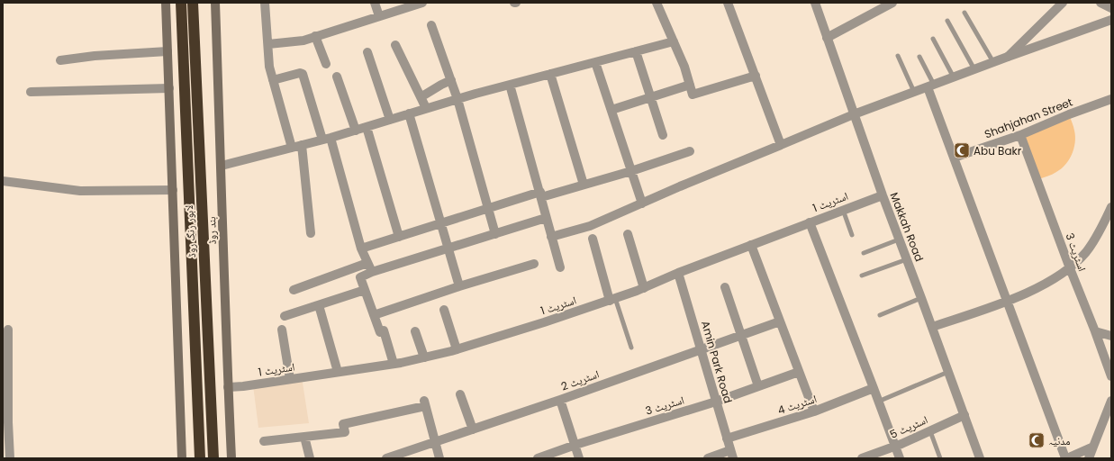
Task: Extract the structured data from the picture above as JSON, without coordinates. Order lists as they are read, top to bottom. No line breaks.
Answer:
{"streets":{"highway":["لاہور رنگ روڈ"],"main road":["بند روڈ"],"street":["Shahjahan Street","اسٹریٹ 1","Makkah Road","اسٹریٹ 3","Amin Park Road","اسٹریٹ 2","اسٹریٹ 4","اسٹریٹ 5"]},"crossings":[["Shahjahan Street","اسٹریٹ 3"],["اسٹریٹ 1","Makkah Road"],["اسٹریٹ 1","بند روڈ"],["اسٹریٹ 1","Amin Park Road"],["Makkah Road","اسٹریٹ 5"],["اسٹریٹ 3","Amin Park Road"],["Amin Park Road","اسٹریٹ 2"],["Amin Park Road","اسٹریٹ 4"]],"places":{"mosque":["Abu Bakr","مدنیہ"]}}
